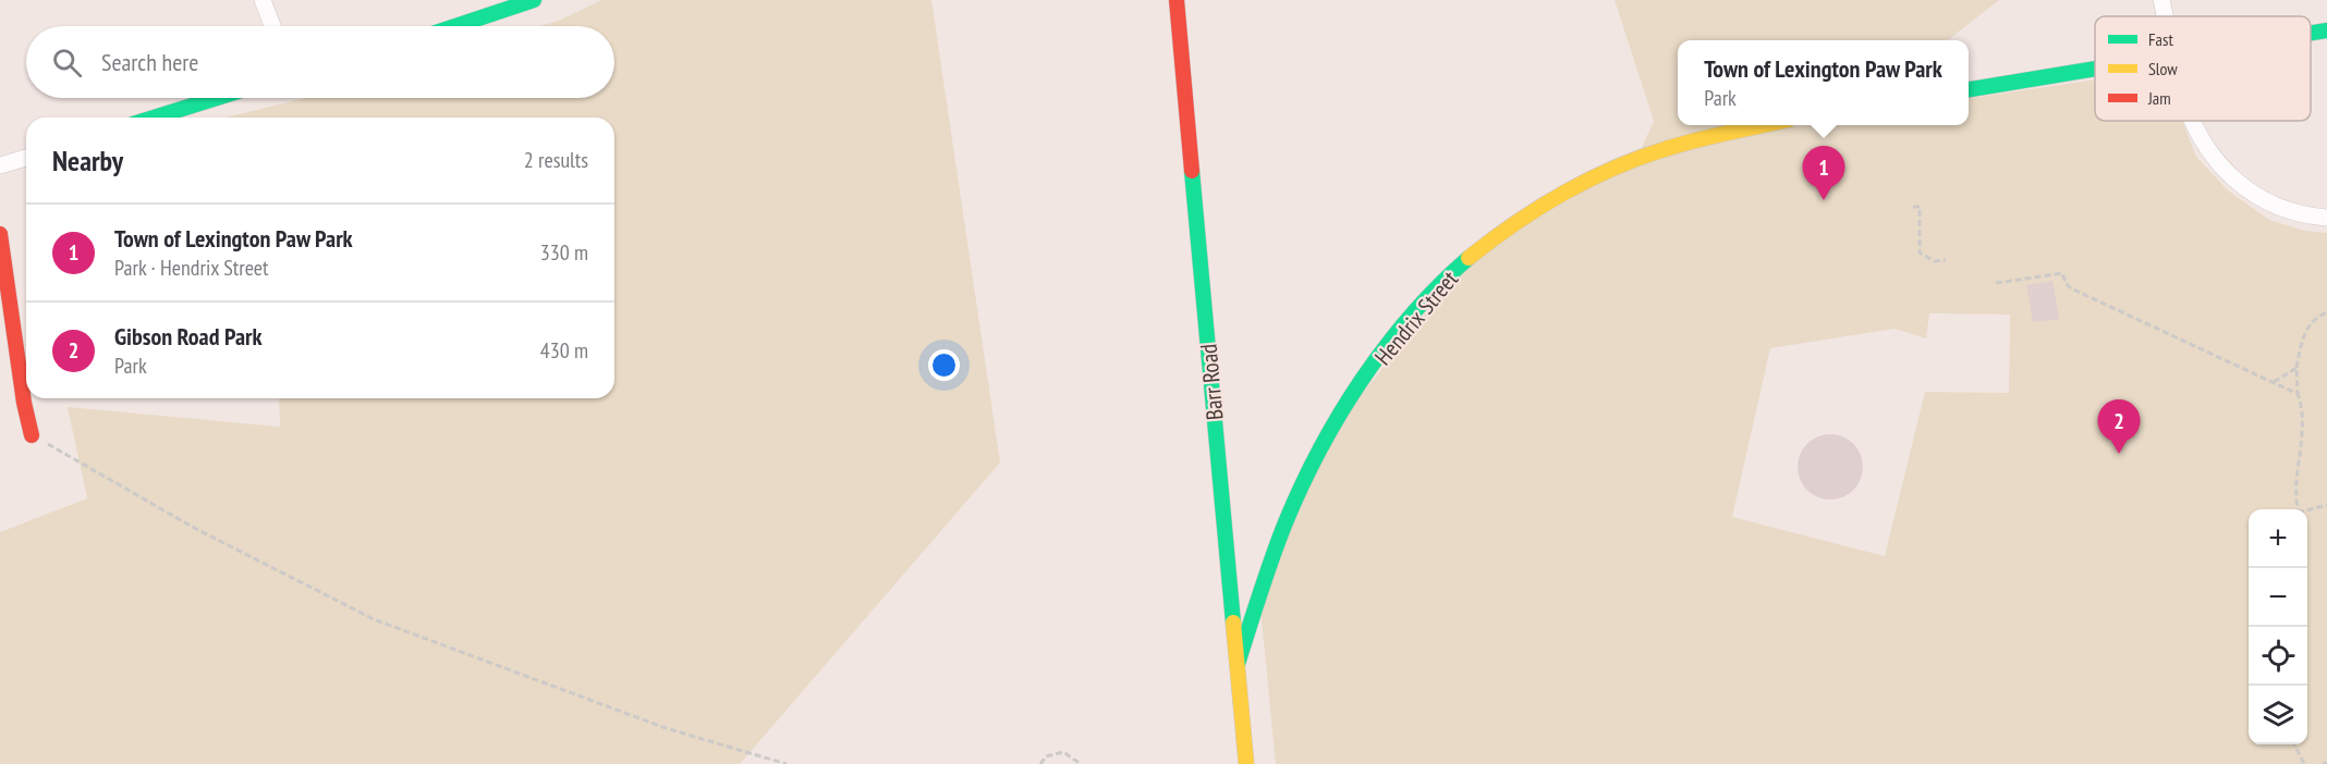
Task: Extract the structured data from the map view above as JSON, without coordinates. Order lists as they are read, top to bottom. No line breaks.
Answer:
{"streets":{"street":["Hendrix Street","Barr Road"]},"crossings":[["Hendrix Street","Barr Road"]],"legend":["Fast","Slow","Jam"],"page":{"search":"Search here","popup":["Town of Lexington Paw Park","Park"],"heading":["Nearby","2 results"],"pins":["1","2"],"list":[{"mark":"1","name":"Town of Lexington Paw Park","note":"Park · Hendrix Street","value":"330 m"},{"mark":"2","name":"Gibson Road Park","note":"Park","value":"430 m"}],"map_buttons":["+","−"]}}
